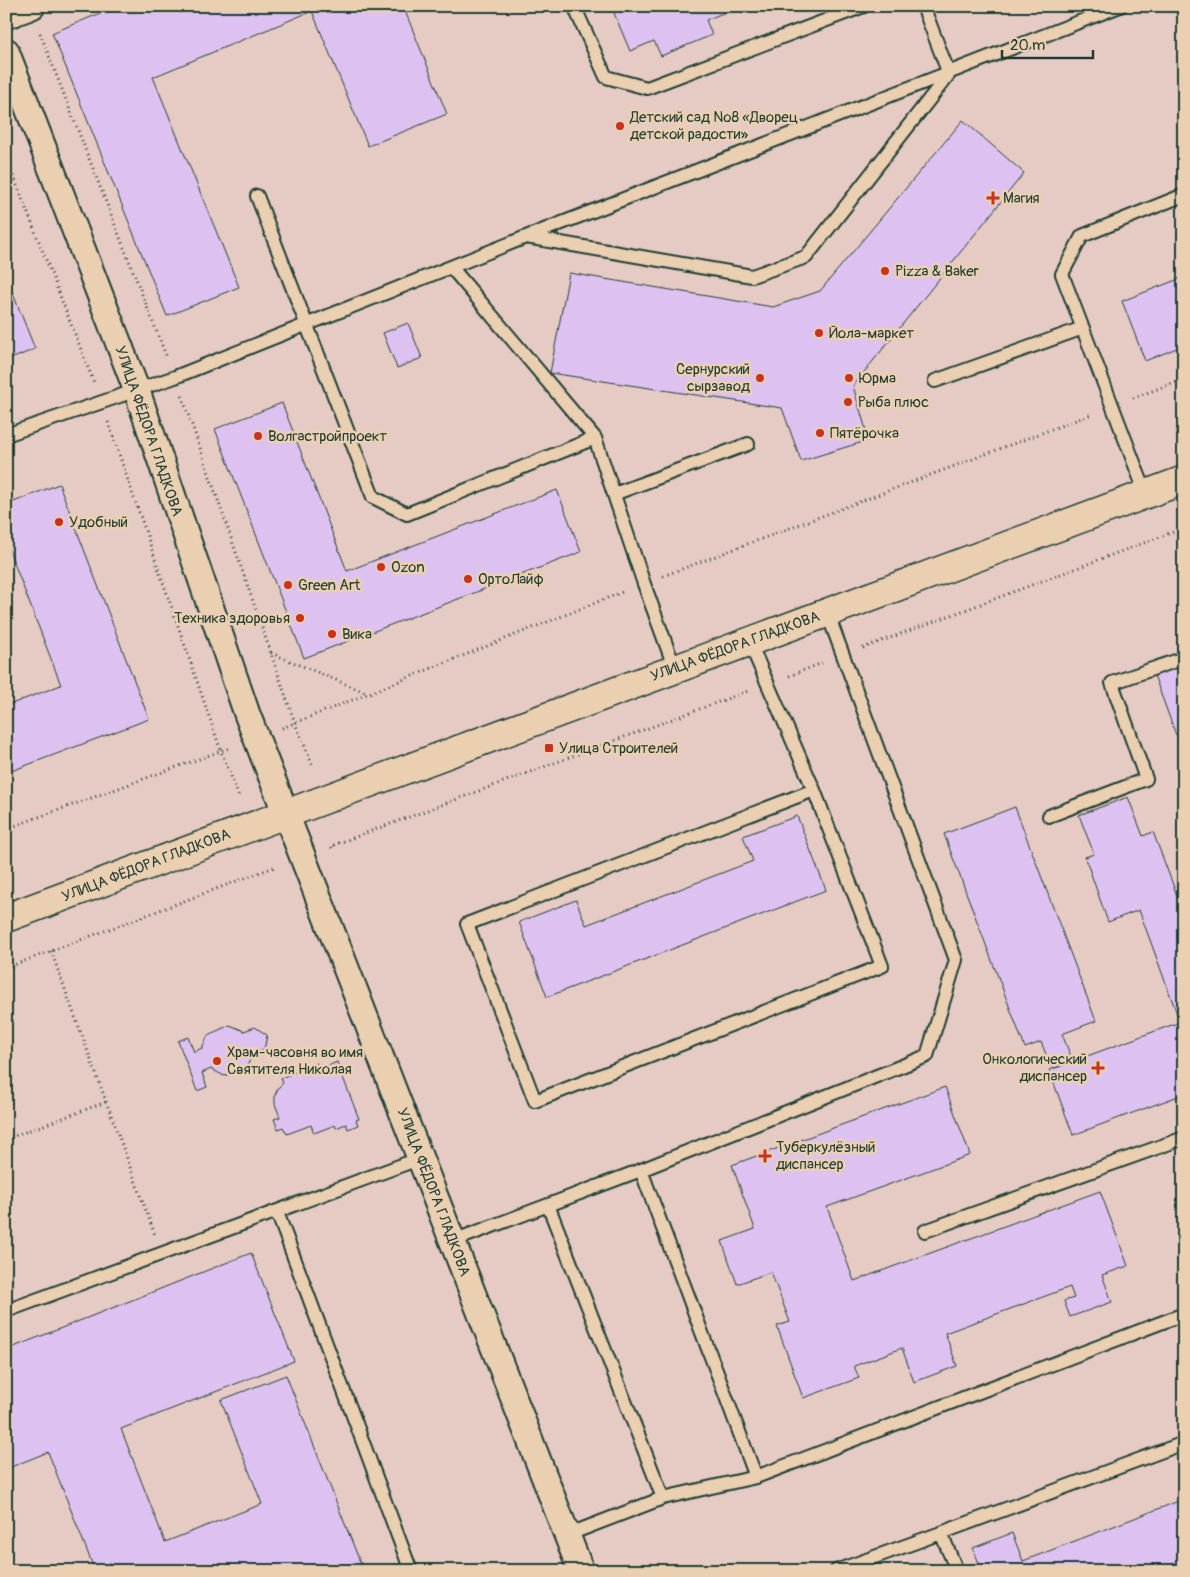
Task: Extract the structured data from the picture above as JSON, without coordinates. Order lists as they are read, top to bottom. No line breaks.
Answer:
{"streets":{"street":["УЛИЦА ФЁДОРА ГЛАДКОВА"]},"places":{"other":["Детский сад №8 «Дворец детской радости»","Pizza & Baker","Йола-маркет","Сернурский сырзавод","Юрма","Рыба плюс","Пятёрочка","Волгастройпроект","Удобный","Ozon","ОртоЛайф","Green Art","Техника здоровья","Вика","Храм-часовня во имя Святителя Николая"],"health":["Магия","Онкологический диспансер","Туберкулёзный диспансер"],"transit":["Улица Строителей"]},"scale_bar":"20 m"}
